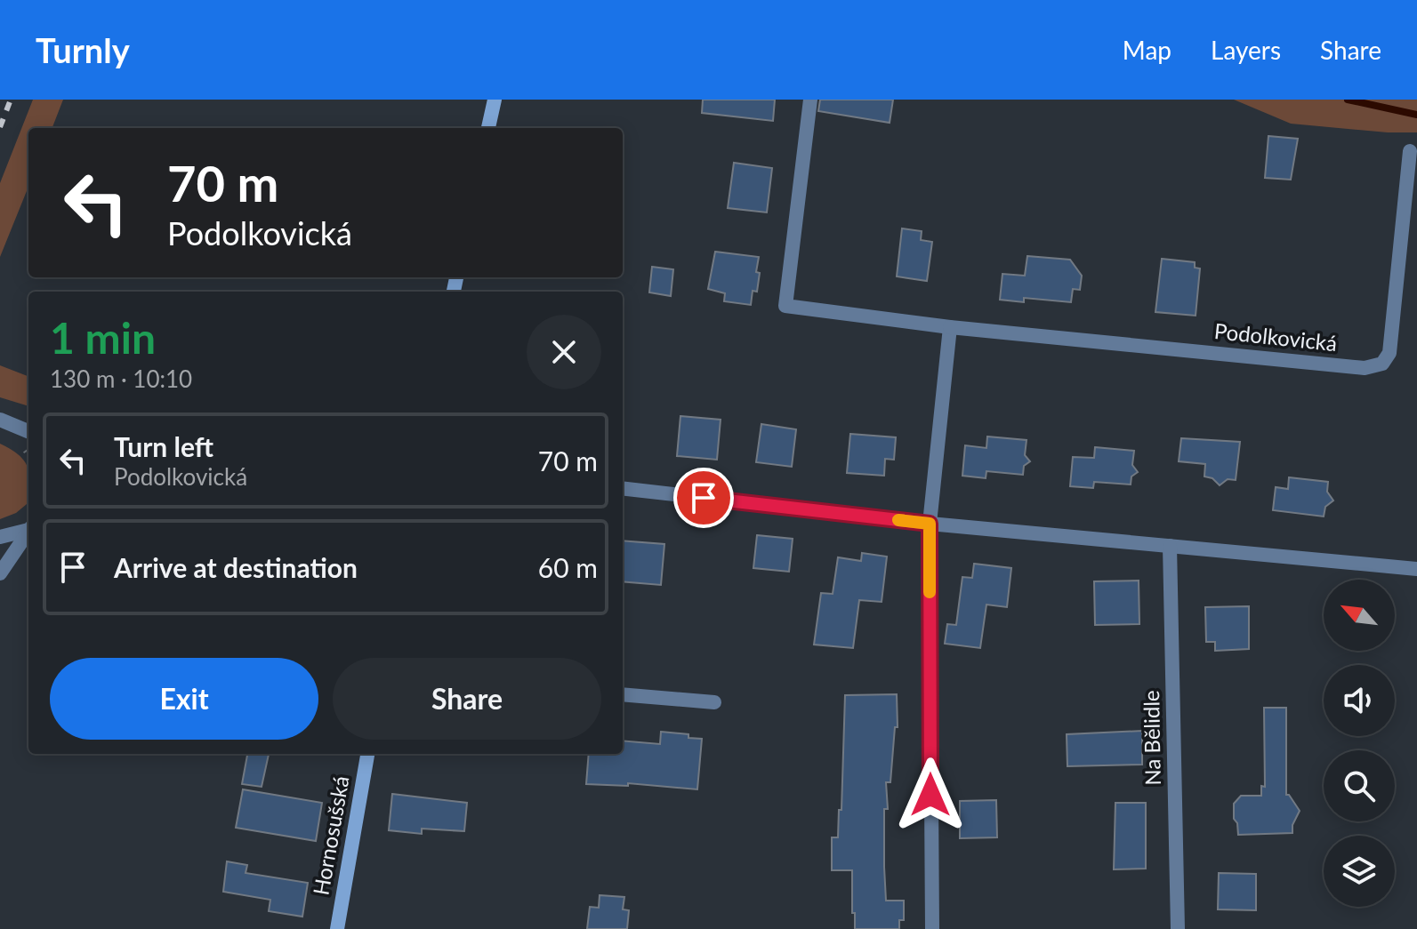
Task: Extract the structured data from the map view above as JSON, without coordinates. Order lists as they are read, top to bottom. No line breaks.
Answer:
{"streets":{"street":["Podolkovická","Na Bělidle","Hornosušská"]},"north":"top left","page":{"header":"Turnly","nav":["Map","Layers","Share"],"turn":["70 m","Podolkovická"],"heading":["1 min","130 m · 10:10"],"list":[{"name":"Turn left","note":"Podolkovická","value":"70 m"},{"name":"Arrive at destination","value":"60 m"}],"buttons":["Exit","Share"]}}
